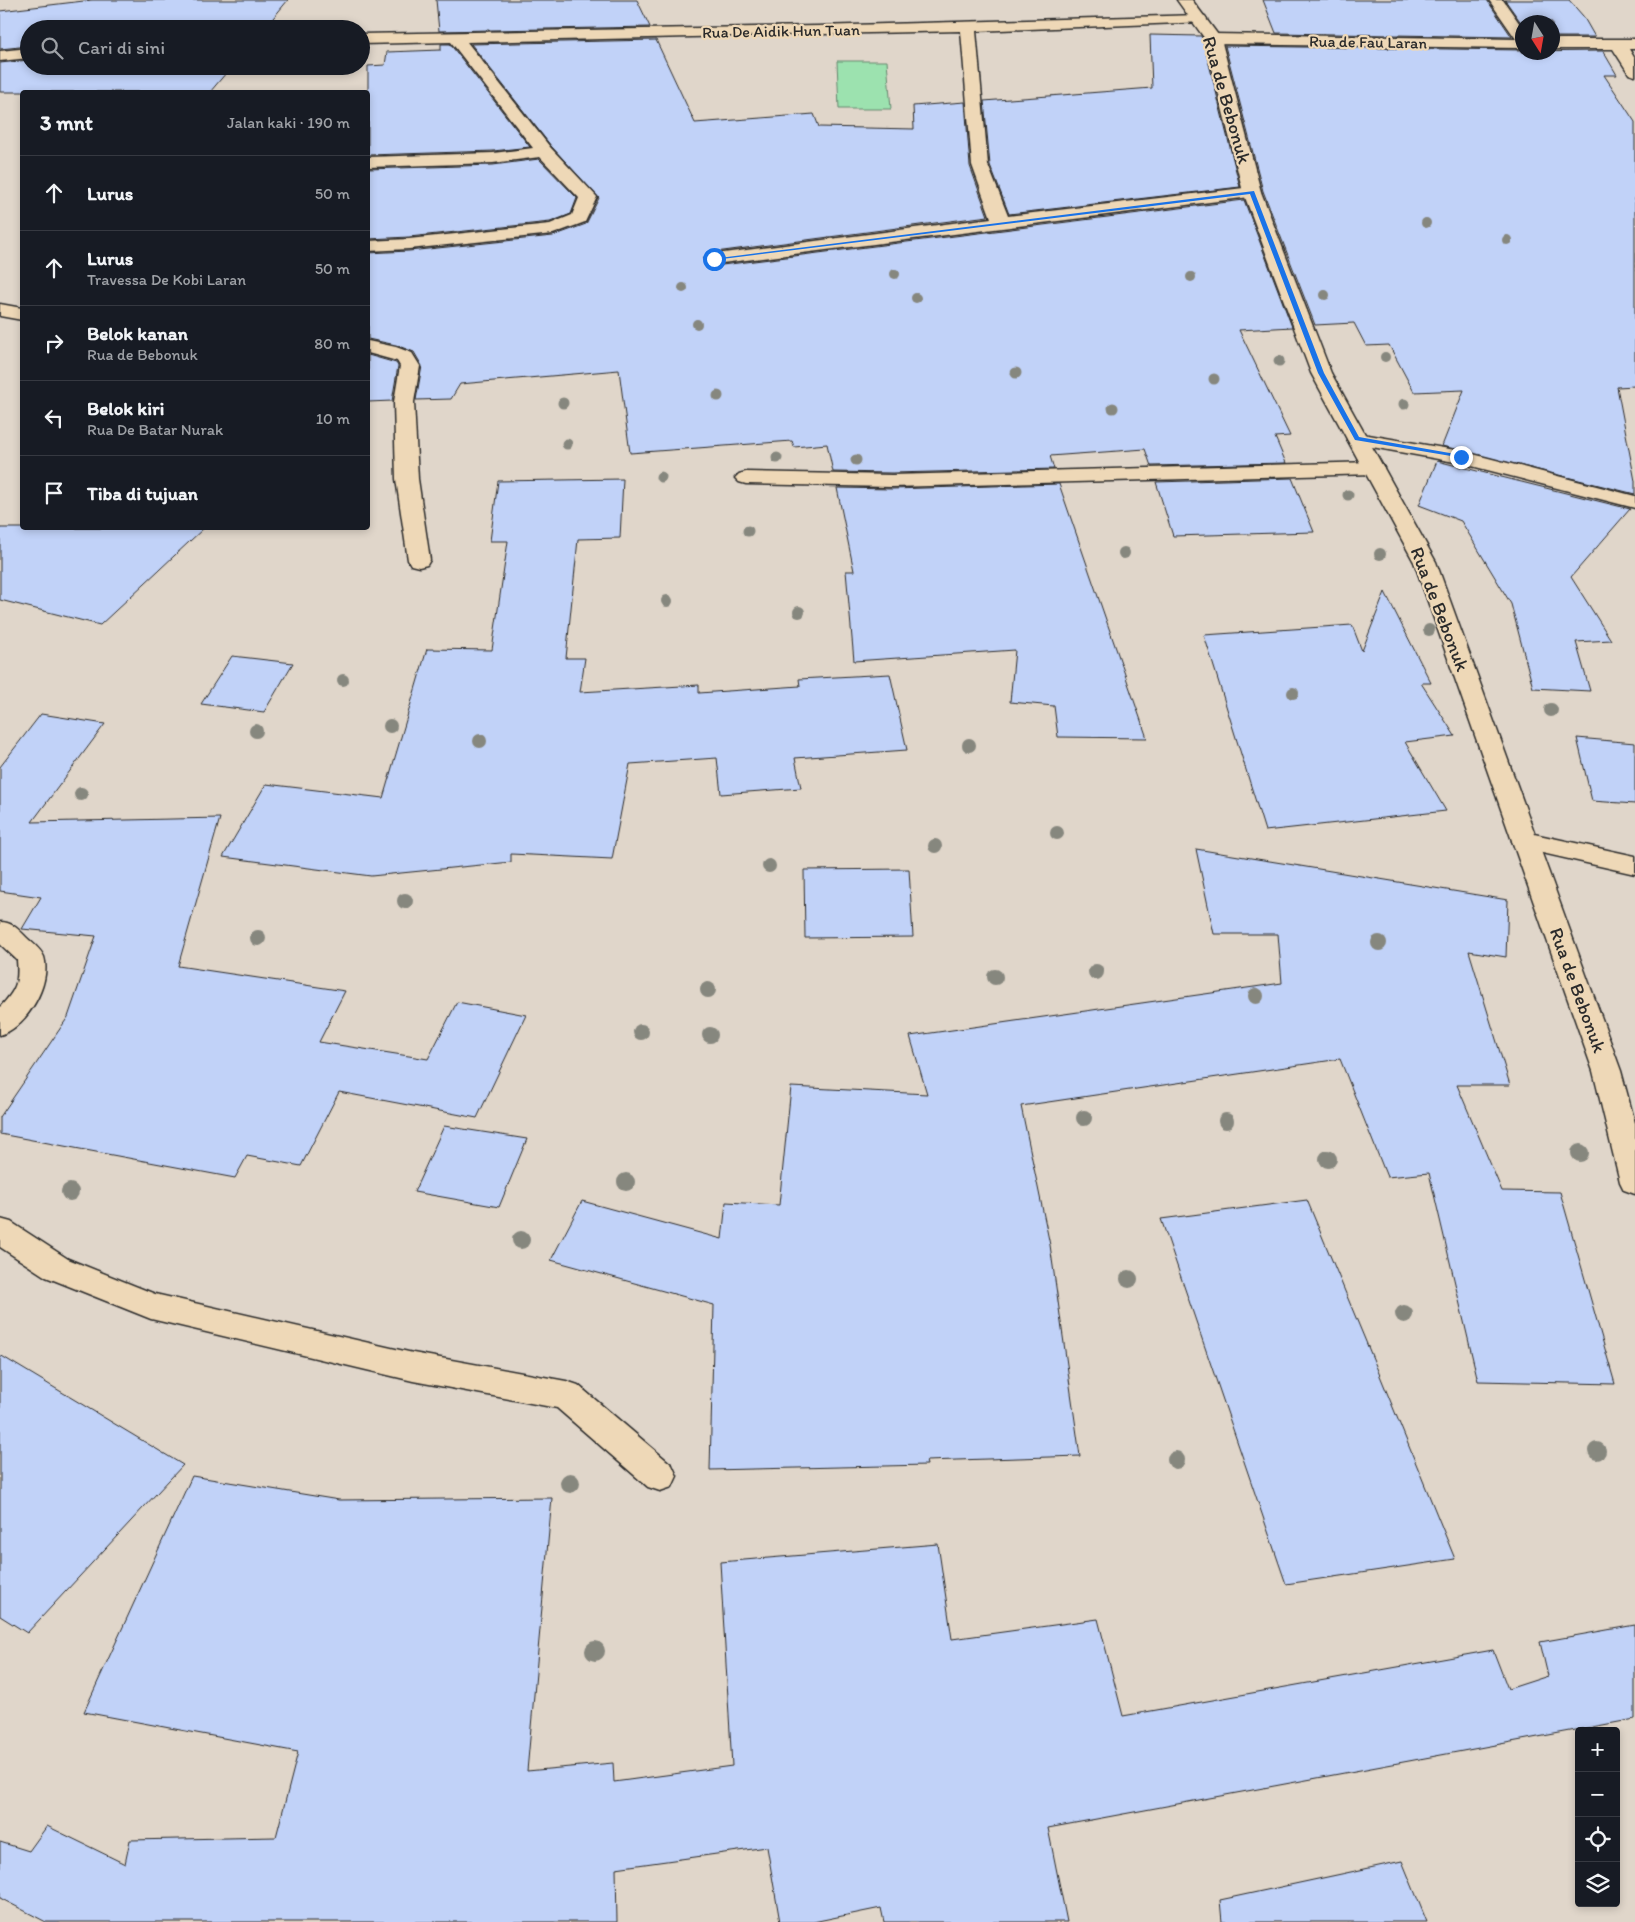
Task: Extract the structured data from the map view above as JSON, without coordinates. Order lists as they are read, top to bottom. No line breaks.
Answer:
{"streets":{"street":["Rua De Aidik Hun Tuan","Rua de Fau Laran","Rua de Bebonuk"]},"crossings":[["Rua De Aidik Hun Tuan","Rua de Bebonuk"],["Rua de Fau Laran","Rua de Bebonuk"]],"north":"bottom","page":{"search":"Cari di sini","heading":["3 mnt","Jalan kaki · 190 m"],"list":[["Lurus","50 m"],["Lurus","Travessa De Kobi Laran","50 m"],["Belok kanan","Rua de Bebonuk","80 m"],["Belok kiri","Rua De Batar Nurak","10 m"],"Tiba di tujuan"],"map_buttons":["+","−"]}}
